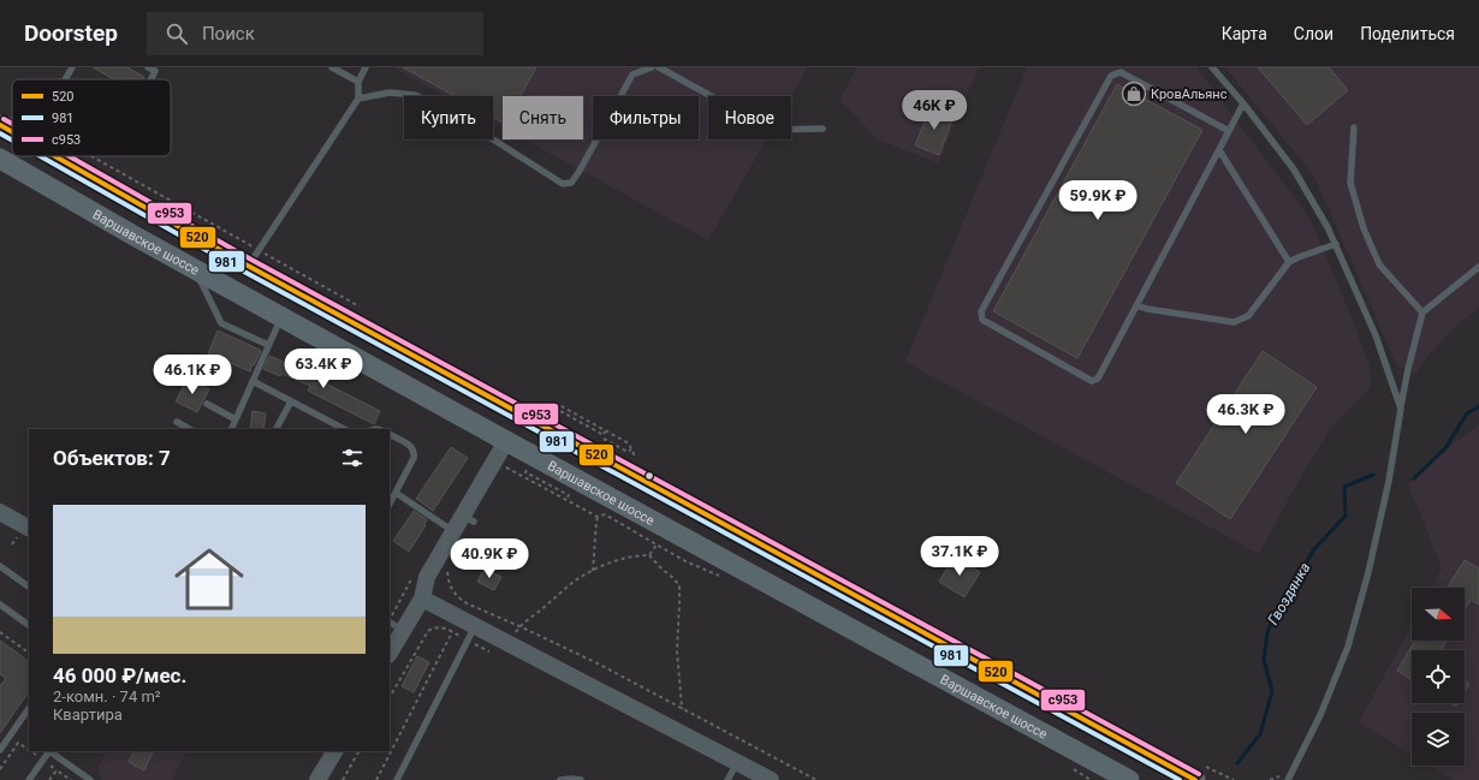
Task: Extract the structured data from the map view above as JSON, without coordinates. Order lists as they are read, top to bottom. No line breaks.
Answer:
{"streets":{"main road":["Варшавское шоссе"]},"water":["Гвоздянка"],"places":{"shop":["КровАльянс"]},"lines":["transit line с953","transit line 520","transit line 981"],"legend":["520","981","с953"],"north":"right","page":{"header":"Doorstep","search":"Поиск","nav":["Карта","Слои","Поделиться"],"price":["46K ₽","59.9K ₽","63.4K ₽","46.1K ₽","46.3K ₽","37.1K ₽","40.9K ₽"],"chip":["Купить","Снять","Фильтры","Новое"],"heading":"Объектов: 7","list":[{"name":"46 000 ₽/мес.","note":"2-комн. · 74 m² · Квартира"}]}}
